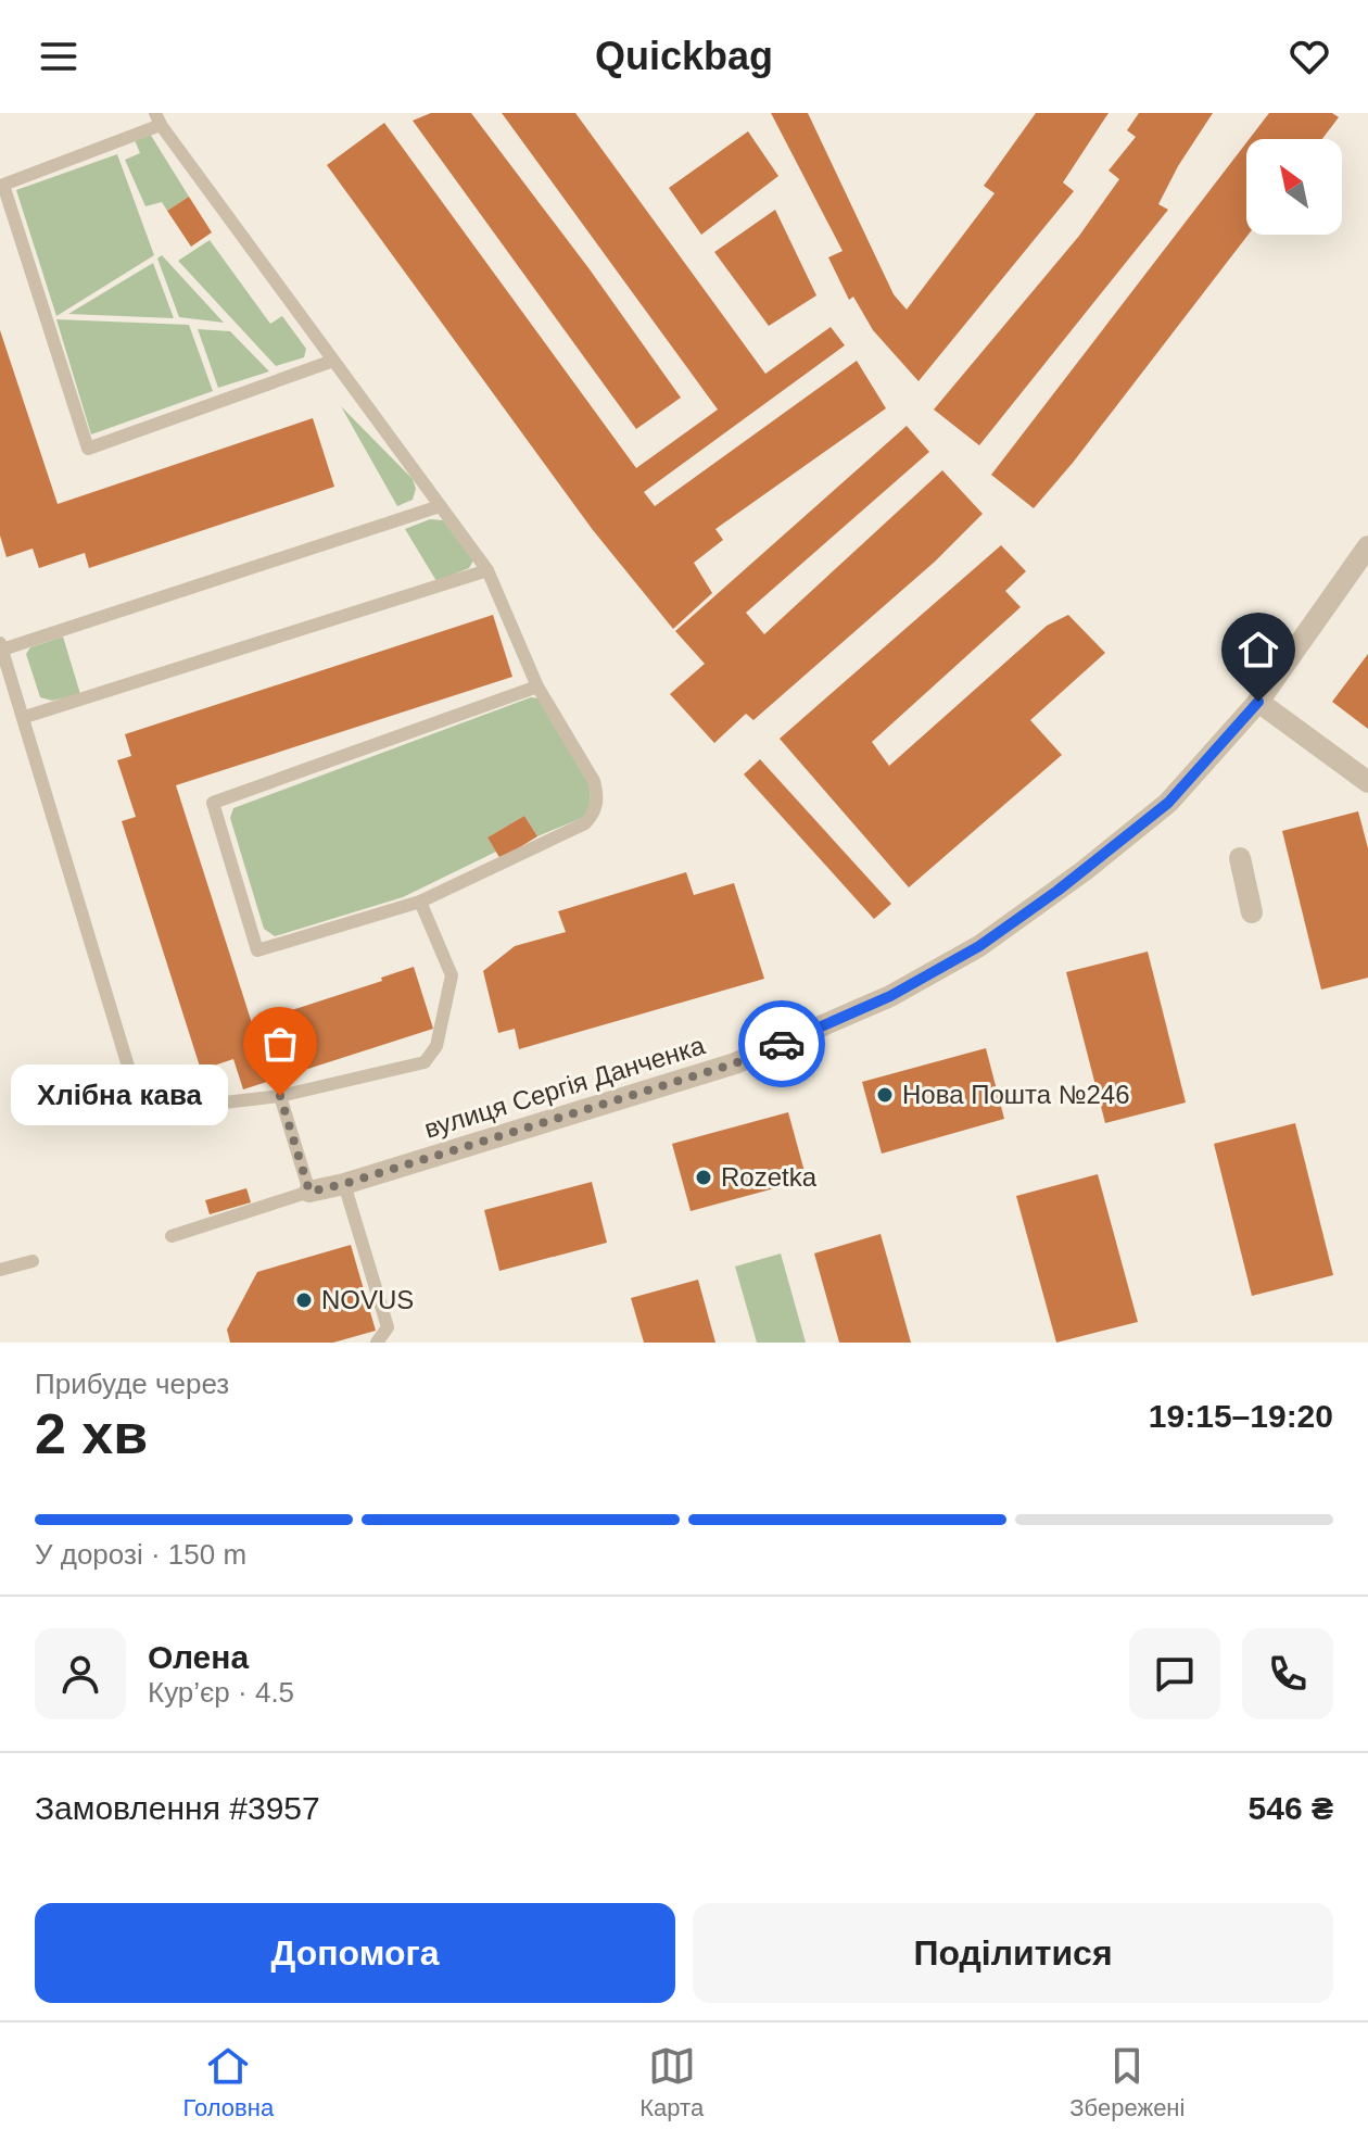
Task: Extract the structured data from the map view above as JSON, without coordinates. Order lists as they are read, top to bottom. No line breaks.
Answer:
{"streets":{"street":["вулиця Сергія Данченка"]},"places":["Нова Пошта №246","Хлібна кава","Rozetka","NOVUS"],"north":"top left","page":{"header":"Quickbag","bubble":"Хлібна кава","heading":["2 хв","Прибуде через","19:15–19:20"],"panel":["Олена","Кур’єр · 4.5","Замовлення #3957","546 ₴"],"bar":"У дорозі · 150 m","buttons":["Допомога","Поділитися"],"tabs":["Головна","Карта","Збережені"]}}
